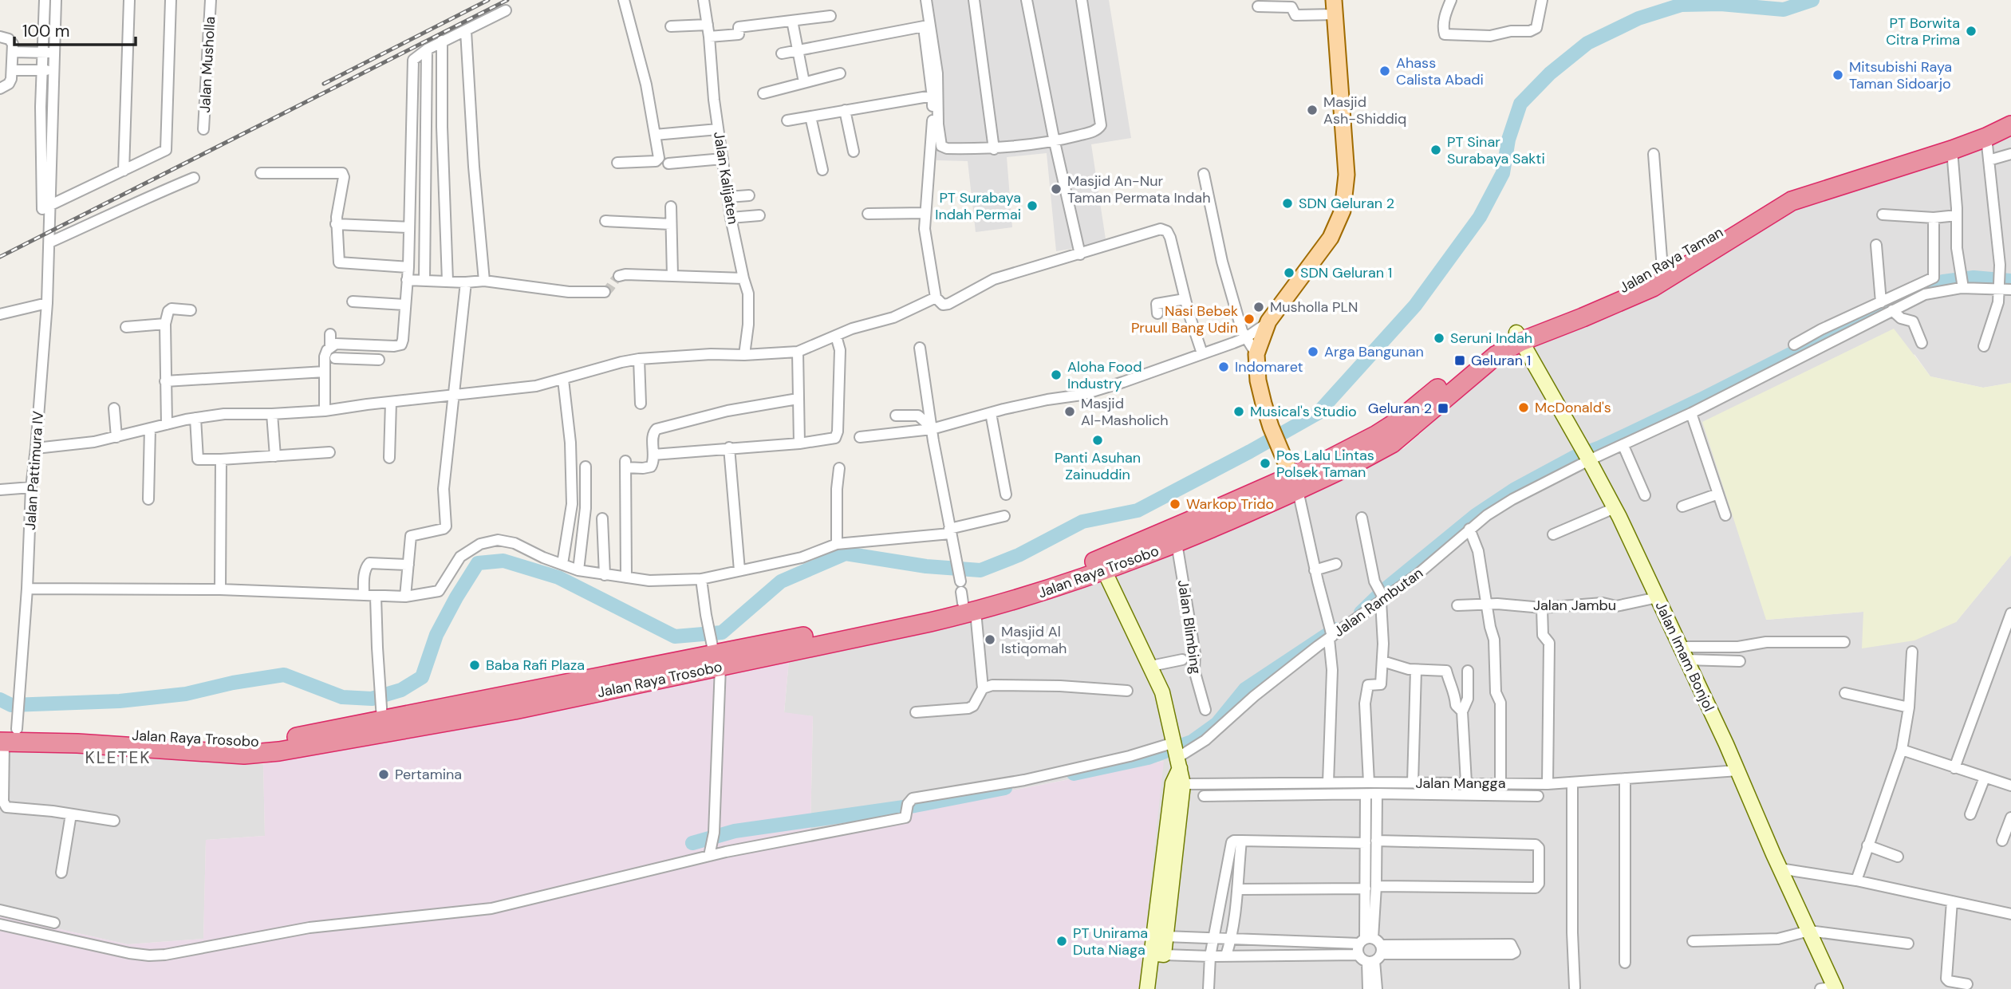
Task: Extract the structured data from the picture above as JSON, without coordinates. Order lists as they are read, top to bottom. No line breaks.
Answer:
{"streets":{"highway":["Jalan Raya Taman","Jalan Raya Trosobo"],"street":["Jalan Musholla","Jalan Kalijaten","Jalan Pattimura IV","Jalan Rambutan","Jalan Jambu","Jalan Blimbing","Jalan Imam Bonjol","Jalan Mangga"]},"crossings":[["Jalan Raya Taman","Jalan Raya Trosobo"],["Jalan Raya Taman","Jalan Imam Bonjol"],["Jalan Pattimura IV","Jalan Raya Trosobo"],["Jalan Raya Trosobo","Jalan Blimbing"],["Jalan Rambutan","Jalan Imam Bonjol"],["Jalan Jambu","Jalan Imam Bonjol"],["Jalan Imam Bonjol","Jalan Mangga"]],"districts":["KLETEK"],"places":{"other":["PT Borwita Citra Prima","Ahass Calista Abadi","Mitsubishi Raya Taman Sidoarjo","Masjid Ash-Shiddiq","PT Sinar Surabaya Sakti","Masjid An-Nur Taman Permata Indah","SDN Geluran 2","PT Surabaya Indah Permai","SDN Geluran 1","Musholla PLN","Nasi Bebek Pruull Bang Udin","Seruni Indah","Arga Bangunan","Indomaret","Aloha Food Industry","McDonald's","Masjid Al-Masholich","Musical's Studio","Panti Asuhan Zainuddin","Pos Lalu Lintas Polsek Taman","Warkop Trido","Masjid Al Istiqomah","Baba Rafi Plaza","Pertamina","PT Unirama Duta Niaga"],"transit":["Geluran 1","Geluran 2"]},"scale_bar":"100 m"}
